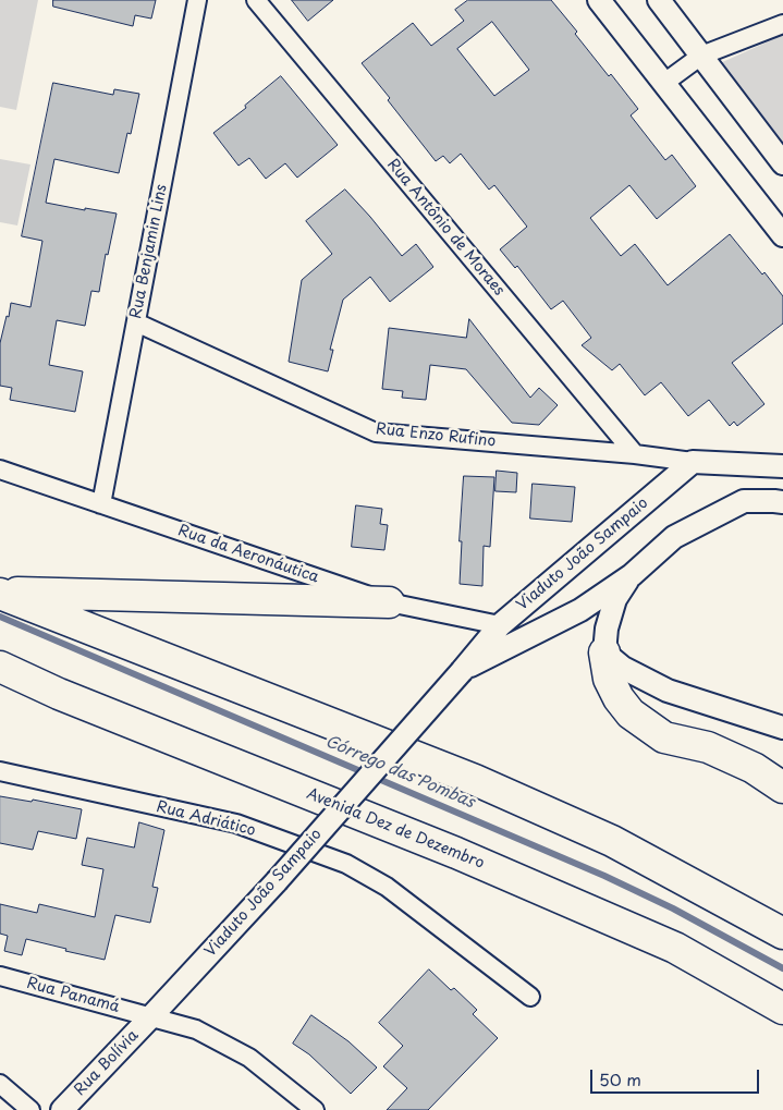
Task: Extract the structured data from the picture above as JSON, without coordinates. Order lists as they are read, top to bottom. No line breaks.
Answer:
{"streets":{"highway":["Avenida Dez de Dezembro"],"street":["Rua Antônio de Moraes","Rua Benjamin Lins","Rua Enzo Rufino","Rua da Aeronáutica","Viaduto João Sampaio","Rua Adriático","Rua Panamá","Rua Bolívia"]},"crossings":[["Rua Antônio de Moraes","Rua Enzo Rufino"],["Rua Benjamin Lins","Rua Enzo Rufino"],["Rua Benjamin Lins","Rua da Aeronáutica"],["Rua Enzo Rufino","Viaduto João Sampaio"],["Rua da Aeronáutica","Viaduto João Sampaio"],["Viaduto João Sampaio","Rua Panamá"],["Viaduto João Sampaio","Rua Bolívia"],["Rua Panamá","Rua Bolívia"]],"water":["Córrego das Pombas"],"scale_bar":"50 m"}
